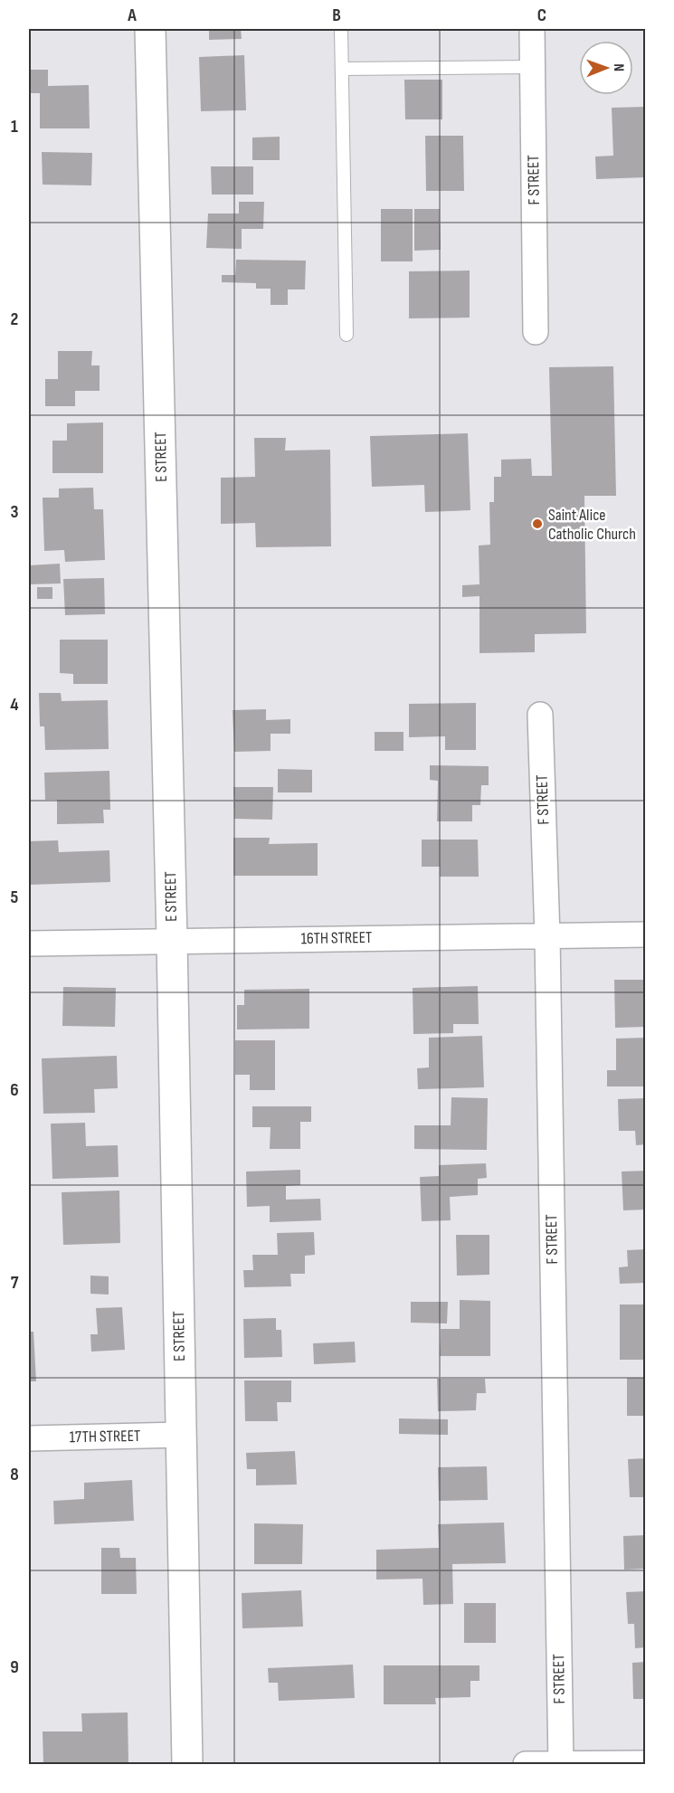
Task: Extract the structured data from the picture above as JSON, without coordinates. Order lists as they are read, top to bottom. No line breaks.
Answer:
{"streets":{"street":["F STREET","E STREET","16TH STREET","17TH STREET"]},"crossings":[["F STREET","16TH STREET"],["E STREET","16TH STREET"],["E STREET","17TH STREET"]],"places":["Saint Alice Catholic Church"],"north":"right","grid":{"columns":["A","B","C"],"rows":["1","2","3","4","5","6","7","8","9"]}}
